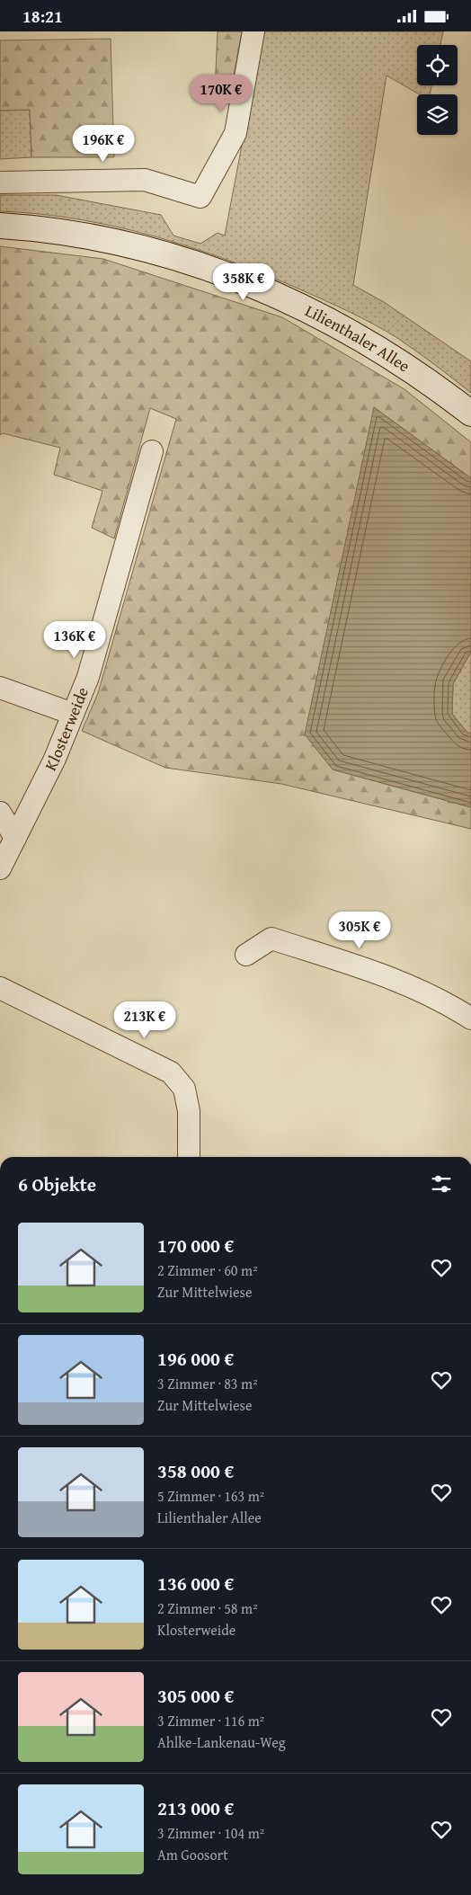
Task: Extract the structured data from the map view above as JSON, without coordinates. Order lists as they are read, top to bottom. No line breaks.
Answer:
{"streets":{"main road":["Lilienthaler Allee"],"street":["Klosterweide"]},"page":{"status":"18:21","price":["170K €","196K €","358K €","136K €","305K €","213K €"],"heading":"6 Objekte","list":[{"name":"170 000 €","note":"2 Zimmer · 60 m² · Zur Mittelwiese"},{"name":"196 000 €","note":"3 Zimmer · 83 m² · Zur Mittelwiese"},{"name":"358 000 €","note":"5 Zimmer · 163 m² · Lilienthaler Allee"},{"name":"136 000 €","note":"2 Zimmer · 58 m² · Klosterweide"},{"name":"305 000 €","note":"3 Zimmer · 116 m² · Ahlke-Lankenau-Weg"},{"name":"213 000 €","note":"3 Zimmer · 104 m² · Am Goosort"}]}}
